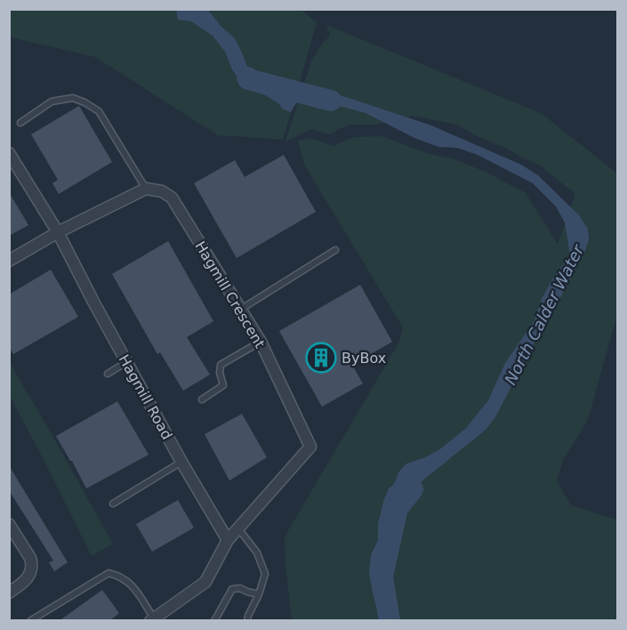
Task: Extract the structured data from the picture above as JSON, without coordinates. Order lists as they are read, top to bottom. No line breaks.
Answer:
{"streets":{"street":["Hagmill Crescent","Hagmill Road"]},"crossings":[["Hagmill Crescent","Hagmill Road"]],"water":["North Calder Water"],"places":{"building":["ByBox"]}}
